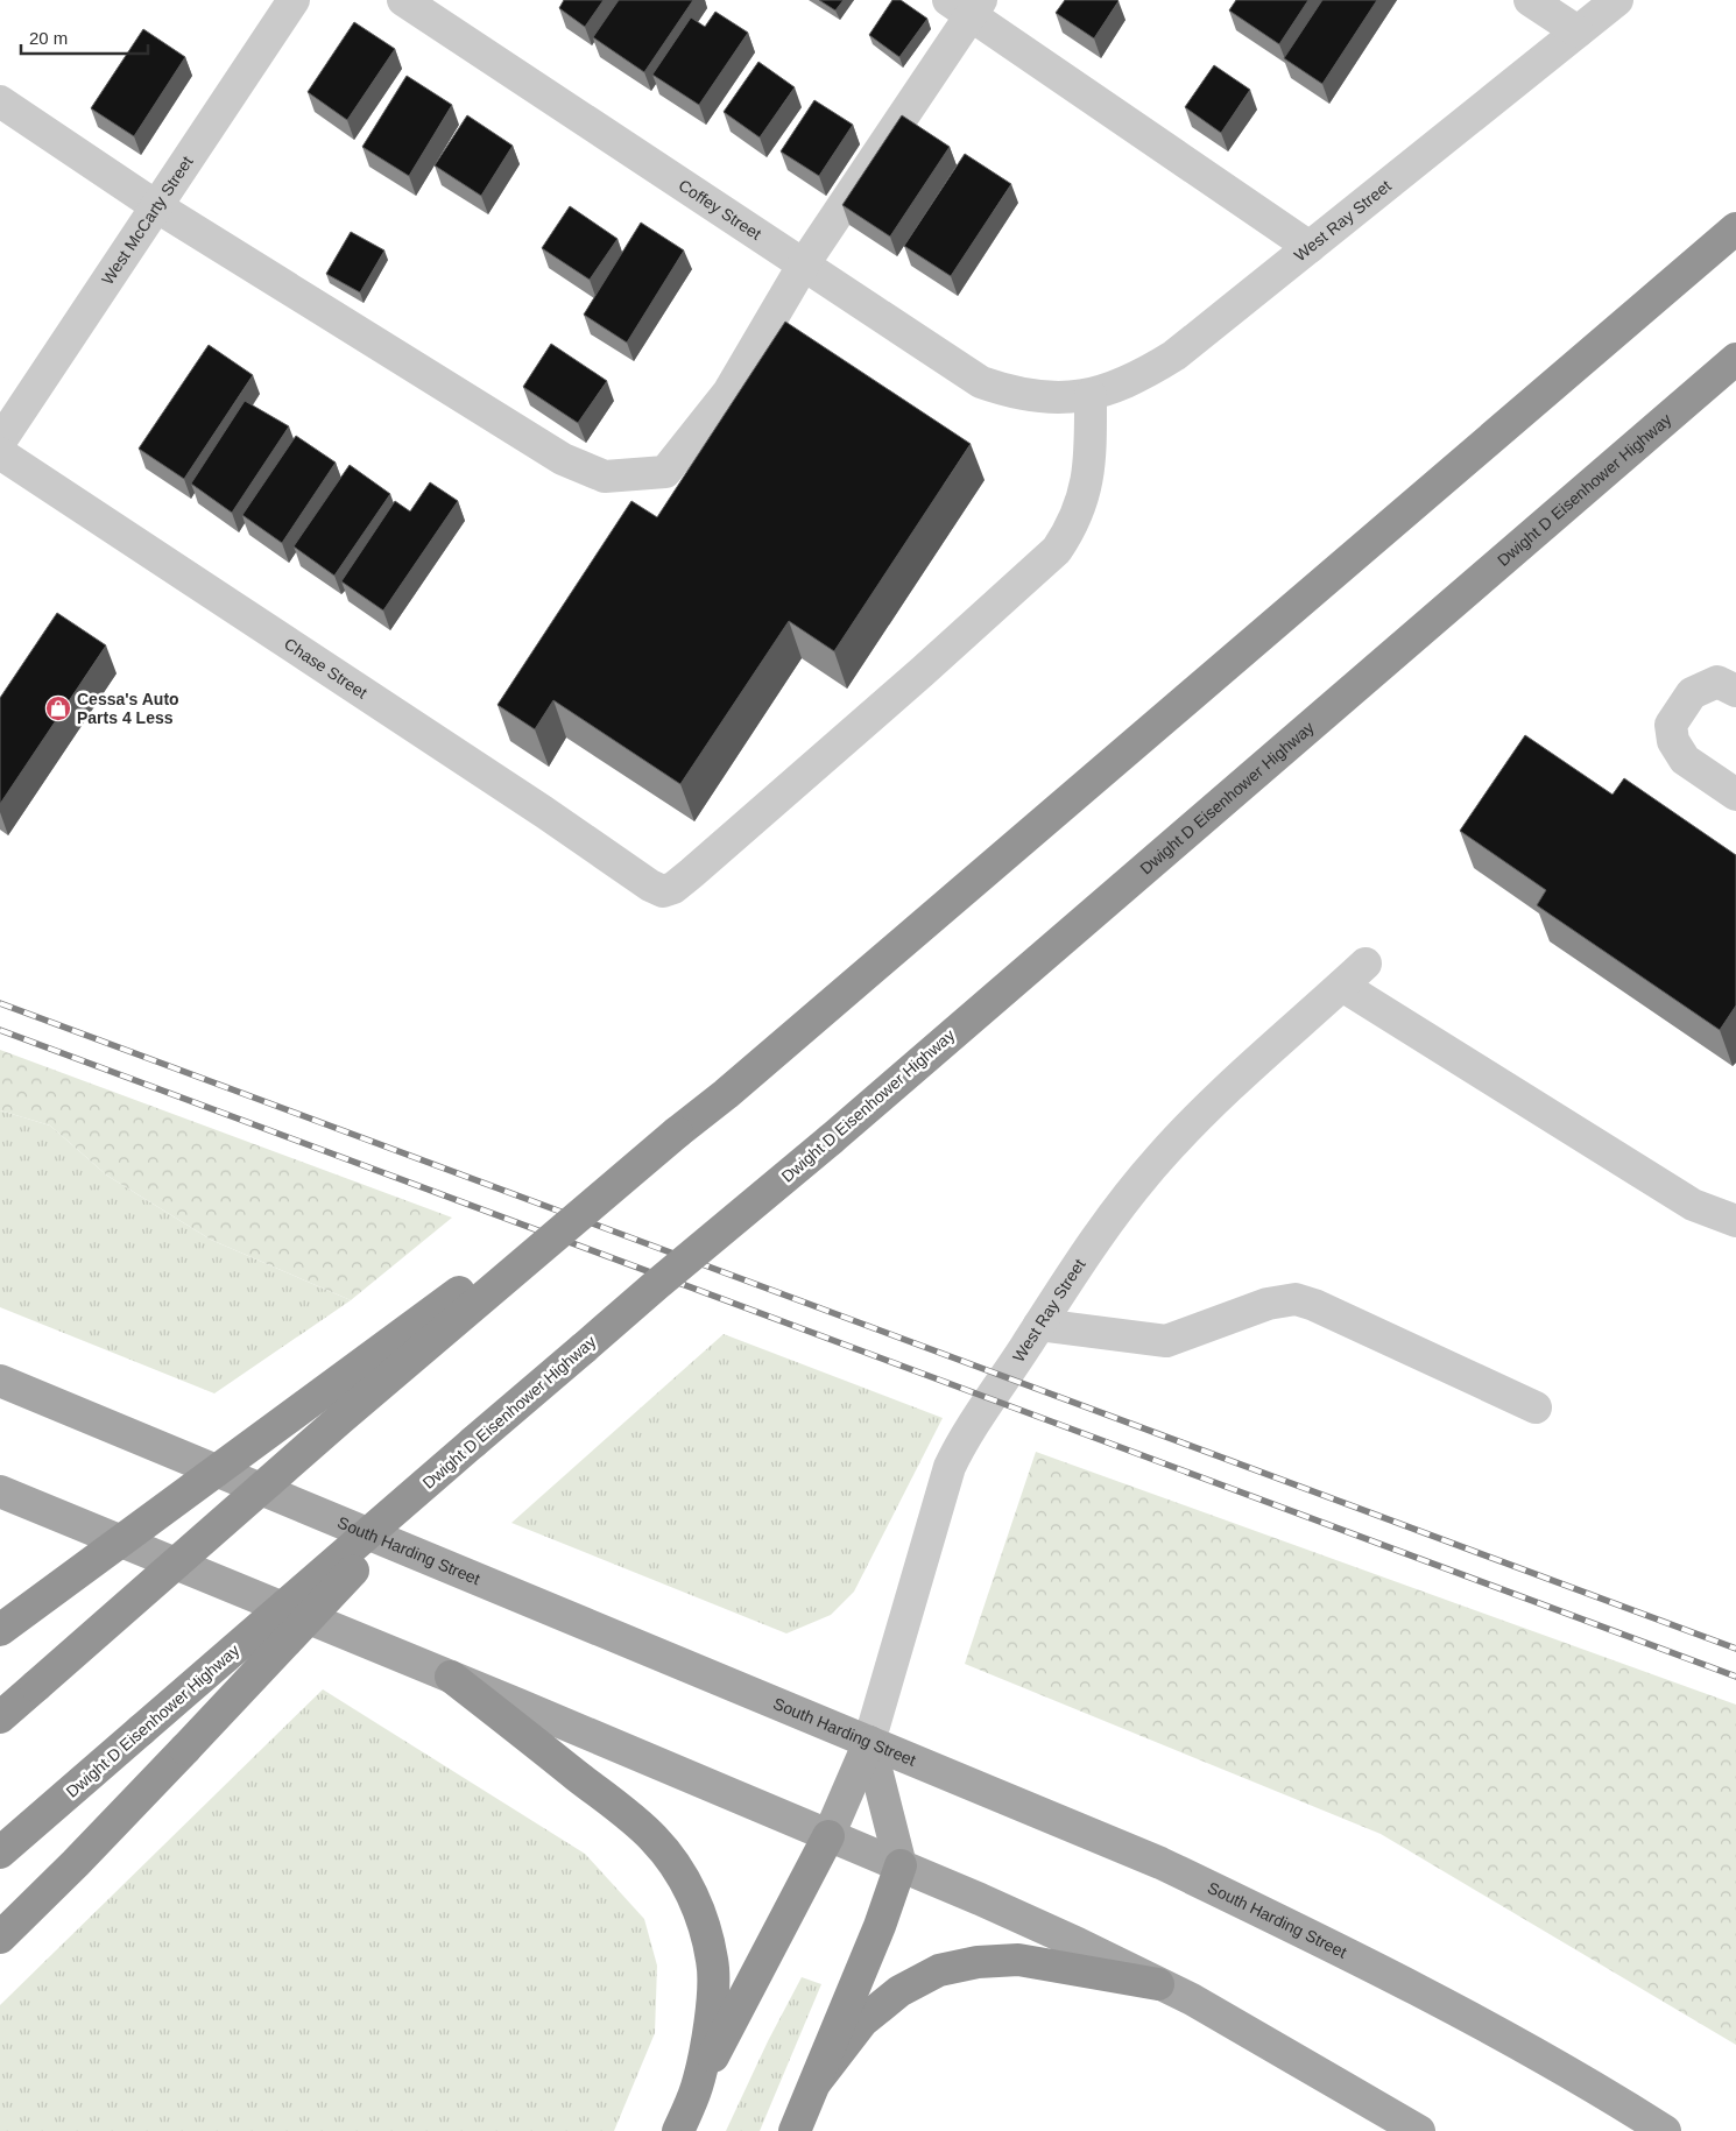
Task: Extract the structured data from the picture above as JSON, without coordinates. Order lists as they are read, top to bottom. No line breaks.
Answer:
{"streets":{"highway":["Dwight D Eisenhower Highway"],"main road":["West Ray Street","South Harding Street"],"street":["Coffey Street","West McCarty Street","Chase Street"]},"crossings":[["Coffey Street","West Ray Street"],["West Ray Street","Chase Street"],["West Ray Street","South Harding Street"]],"places":{"shop":["Cessa's Auto Parts 4 Less"]},"scale_bar":"20 m"}
